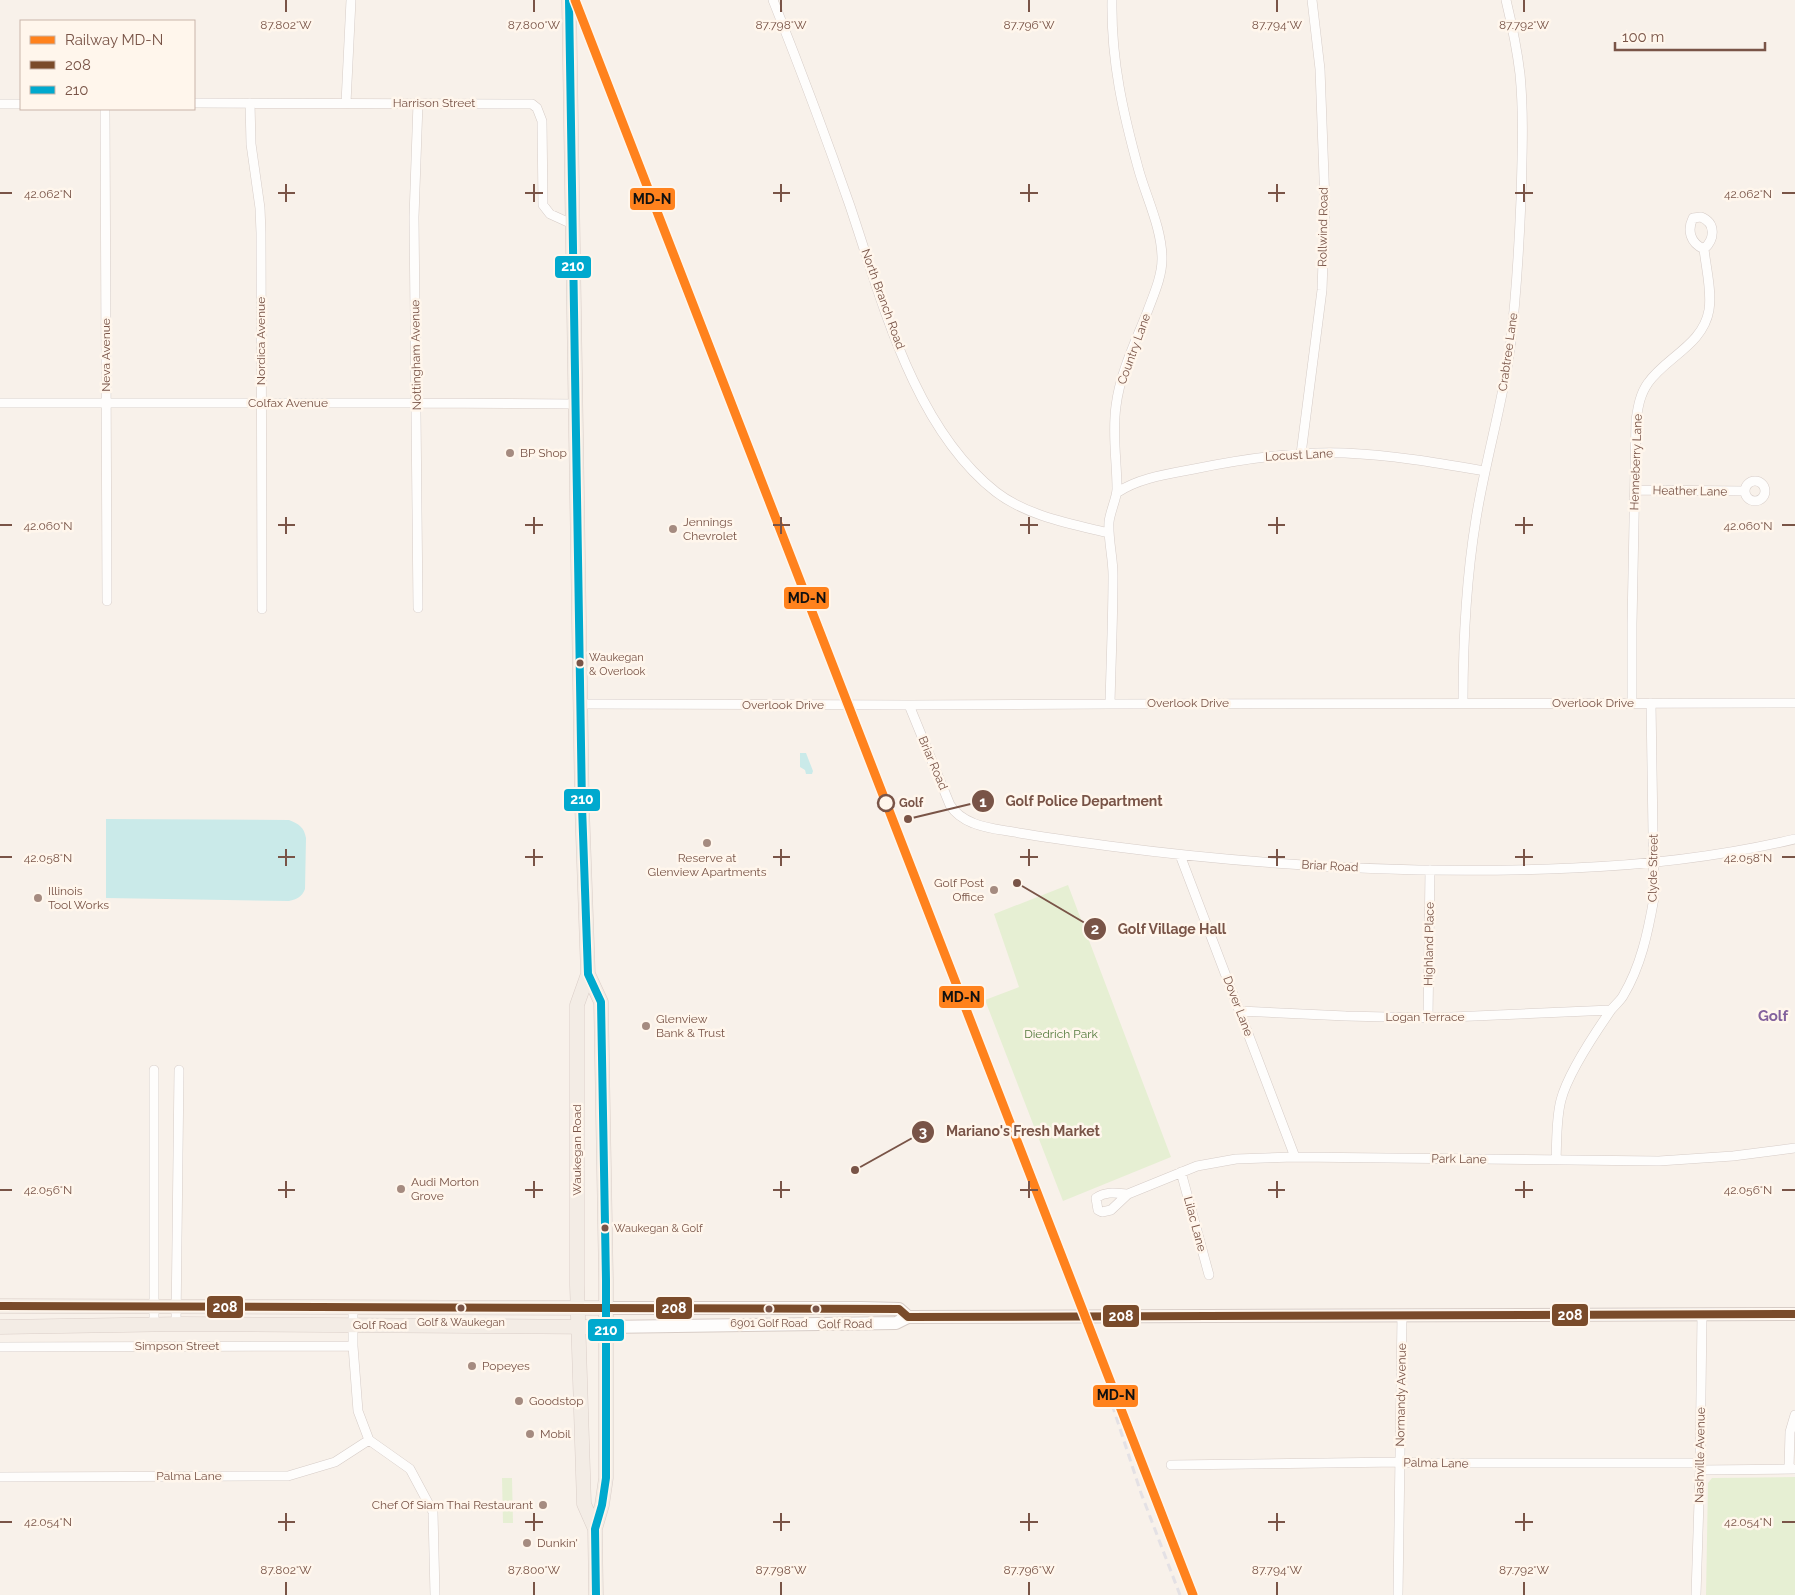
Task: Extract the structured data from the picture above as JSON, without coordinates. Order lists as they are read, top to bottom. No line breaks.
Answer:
{"streets":{"main road":["Waukegan Road","Golf Road"],"street":["Harrison Street","Rollwind Road","North Branch Road","Nordica Avenue","Country Lane","Crabtree Lane","Neva Avenue","Nottingham Avenue","Colfax Avenue","Locust Lane","Henneberry Lane","Heather Lane","Overlook Drive","Briar Road","Clyde Street","Highland Place","Dover Lane","Logan Terrace","Park Lane","Lilac Lane","Simpson Street","Normandy Avenue","Nashville Avenue","Palma Lane"]},"crossings":[["Harrison Street","Nordica Avenue"],["Harrison Street","Nottingham Avenue"],["Harrison Street","Waukegan Road"],["Rollwind Road","Locust Lane"],["North Branch Road","Country Lane"],["Nordica Avenue","Colfax Avenue"],["Country Lane","Locust Lane"],["Country Lane","Overlook Drive"],["Crabtree Lane","Locust Lane"],["Crabtree Lane","Overlook Drive"],["Neva Avenue","Colfax Avenue"],["Nottingham Avenue","Colfax Avenue"],["Colfax Avenue","Waukegan Road"],["Henneberry Lane","Heather Lane"],["Henneberry Lane","Overlook Drive"],["Overlook Drive","Briar Road"],["Overlook Drive","Clyde Street"],["Overlook Drive","Waukegan Road"],["Briar Road","Clyde Street"],["Briar Road","Highland Place"],["Briar Road","Dover Lane"],["Clyde Street","Logan Terrace"],["Clyde Street","Park Lane"],["Highland Place","Logan Terrace"],["Dover Lane","Logan Terrace"],["Dover Lane","Park Lane"],["Waukegan Road","Golf Road"],["Park Lane","Lilac Lane"],["Golf Road","Normandy Avenue"],["Golf Road","Nashville Avenue"],["Normandy Avenue","Palma Lane"],["Nashville Avenue","Palma Lane"]],"districts":["Golf"],"parks":["Diedrich Park"],"places":["BP Shop","Jennings Chevrolet","Waukegan & Overlook","Golf","Golf Police Department","Reserve at Glenview Apartments","Golf Village Hall","Golf Post Office","Illinois Tool Works","Glenview Bank & Trust","Mariano's Fresh Market","Audi Morton Grove","Waukegan & Golf","Golf & Waukegan","6901 Golf Road","Popeyes","Goodstop","Mobil","Chef Of Siam Thai Restaurant","Dunkin'"],"lines":["rail line MD-N","transit line 210","transit line 208"],"legend":["Railway MD-N","208","210"],"scale_bar":"100 m","coordinates":["87.802°W","87.800°W","87.798°W","87.796°W","87.794°W","87.792°W","42.062°N","42.060°N","42.058°N","42.056°N","42.054°N"]}
